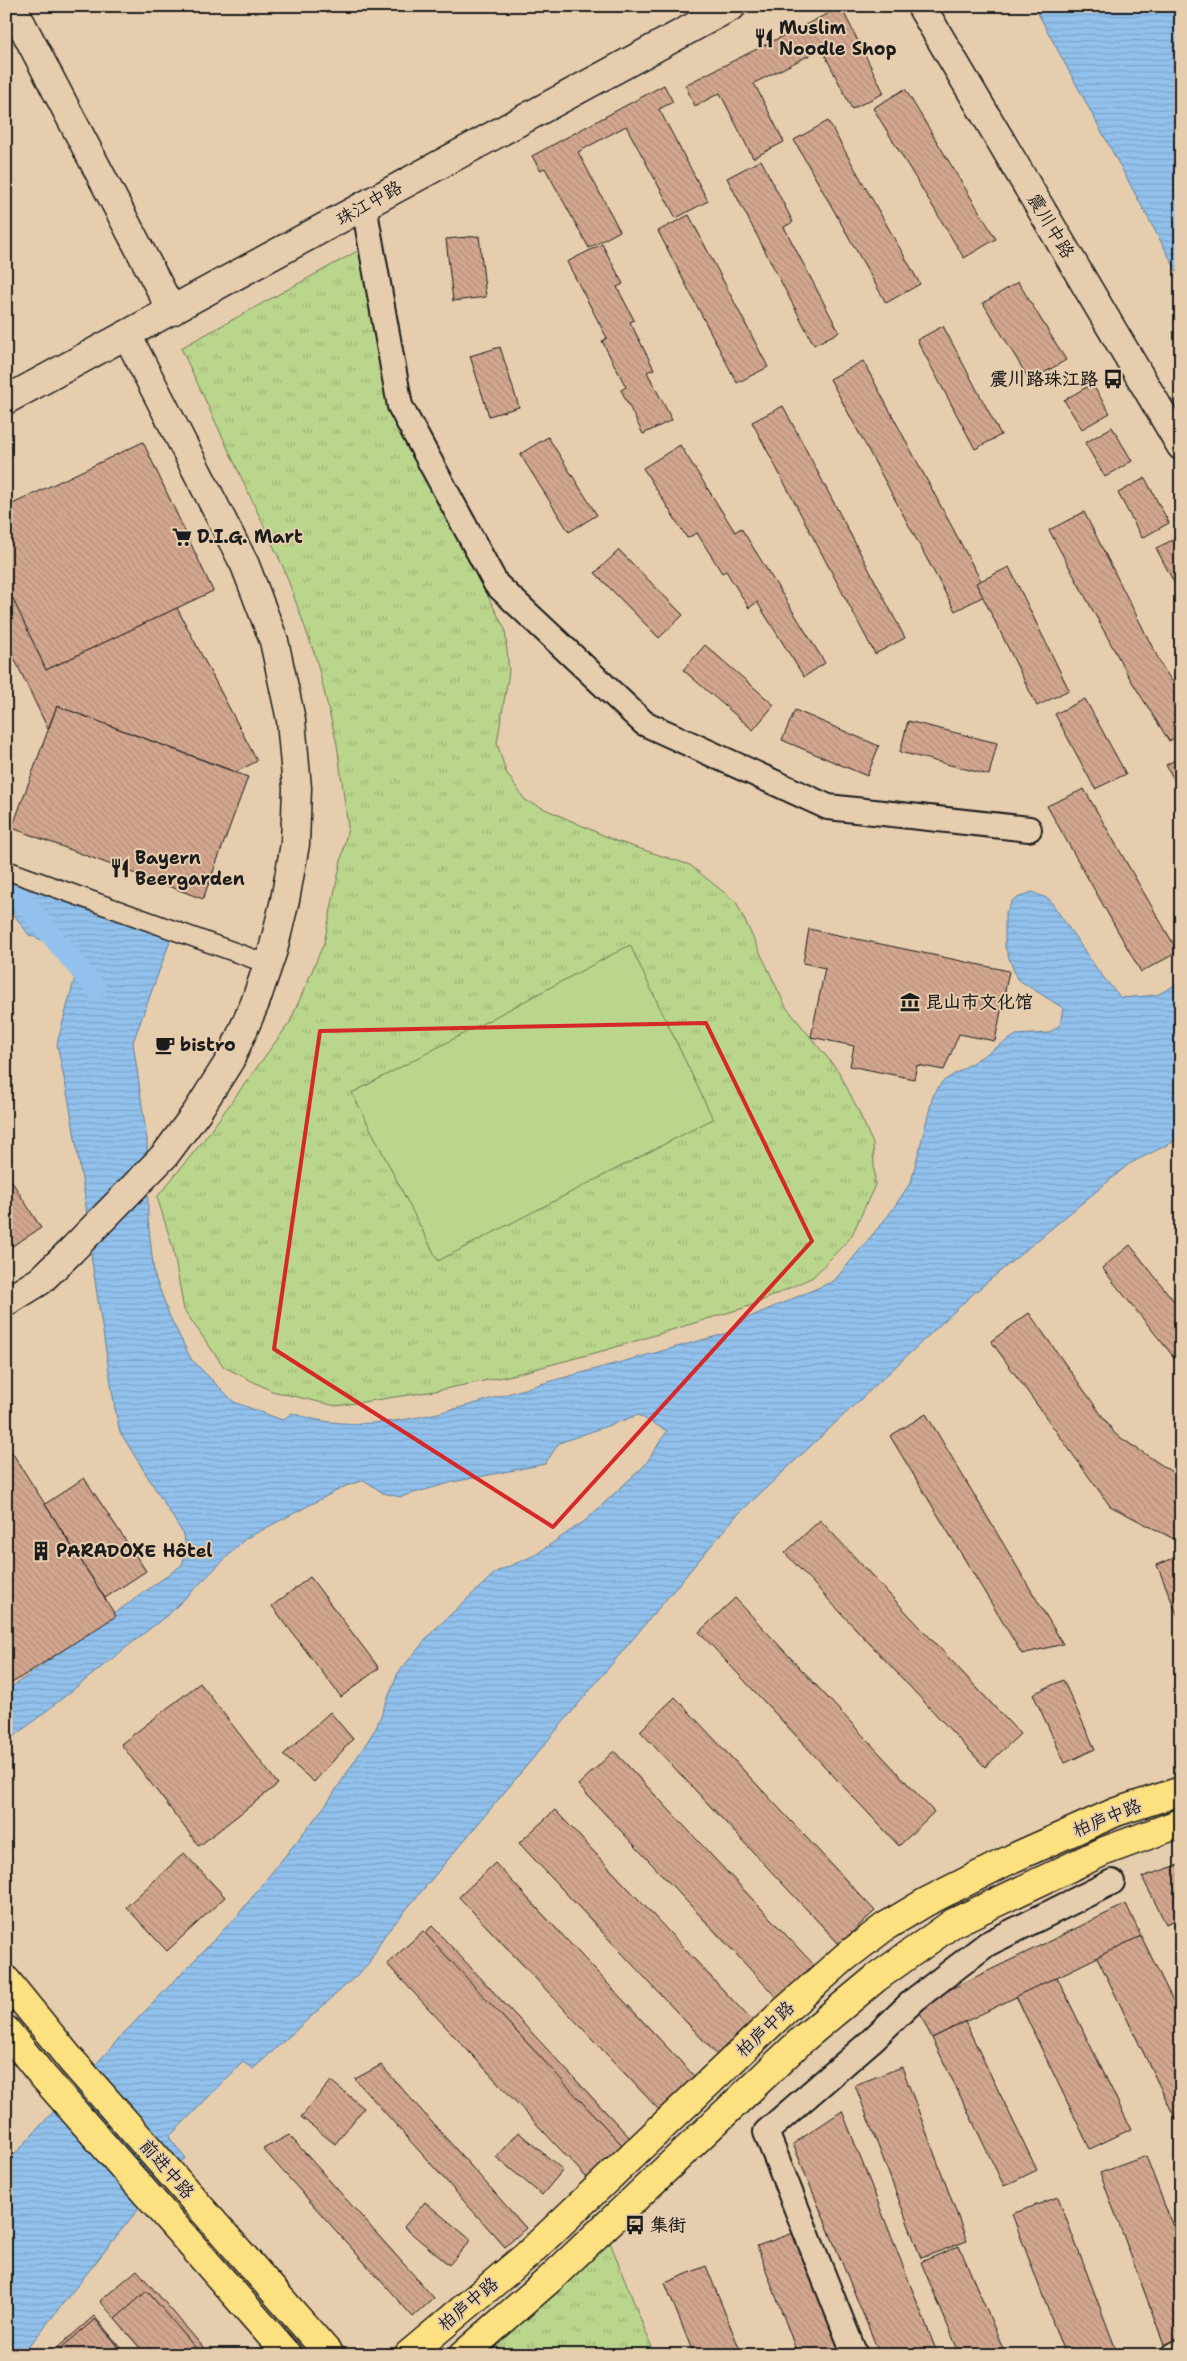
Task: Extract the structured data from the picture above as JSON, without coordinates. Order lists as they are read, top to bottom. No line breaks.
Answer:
{"streets":{"main road":["柏庐中路","前进中路"],"street":["珠江中路","震川中路"]},"places":{"restaurant":["Muslim Noodle Shop","Bayern Beergarden"],"bus stop":["震川路珠江路","集街"],"supermarket":["D.I.G. Mart"],"museum":["昆山市文化馆"],"cafe":["bistro"],"building":["PARADOXE Hôtel"]}}
